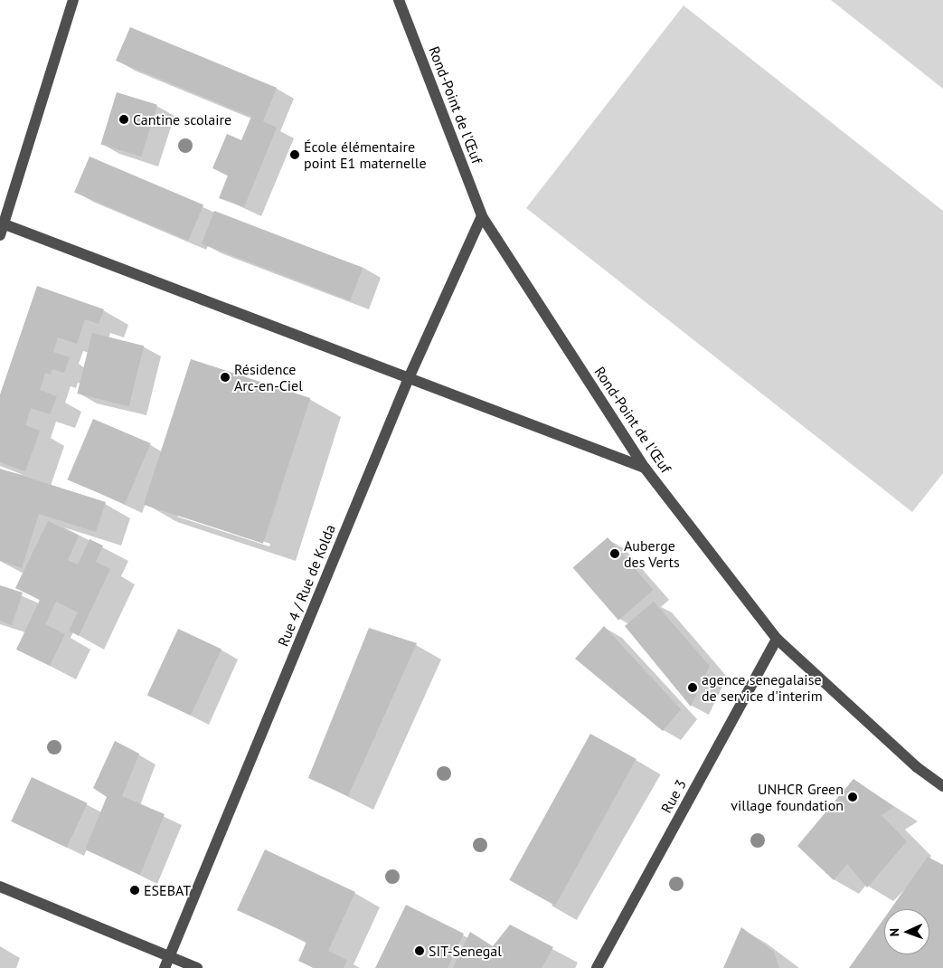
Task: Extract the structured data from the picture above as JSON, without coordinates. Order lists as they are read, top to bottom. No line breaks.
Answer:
{"streets":{"street":["Rond-Point de l'Œuf","Rue 4 / Rue de Kolda","Rue 3"]},"crossings":[["Rond-Point de l'Œuf","Rue 4 / Rue de Kolda"],["Rond-Point de l'Œuf","Rue 3"]],"places":["Cantine scolaire","École élémentaire point E1 maternelle","Résidence Arc-en-Ciel","Auberge des Verts","agence senegalaise de service d'interim","UNHCR Green village foundation","ESEBAT","SIT-Senegal"],"north":"left"}
